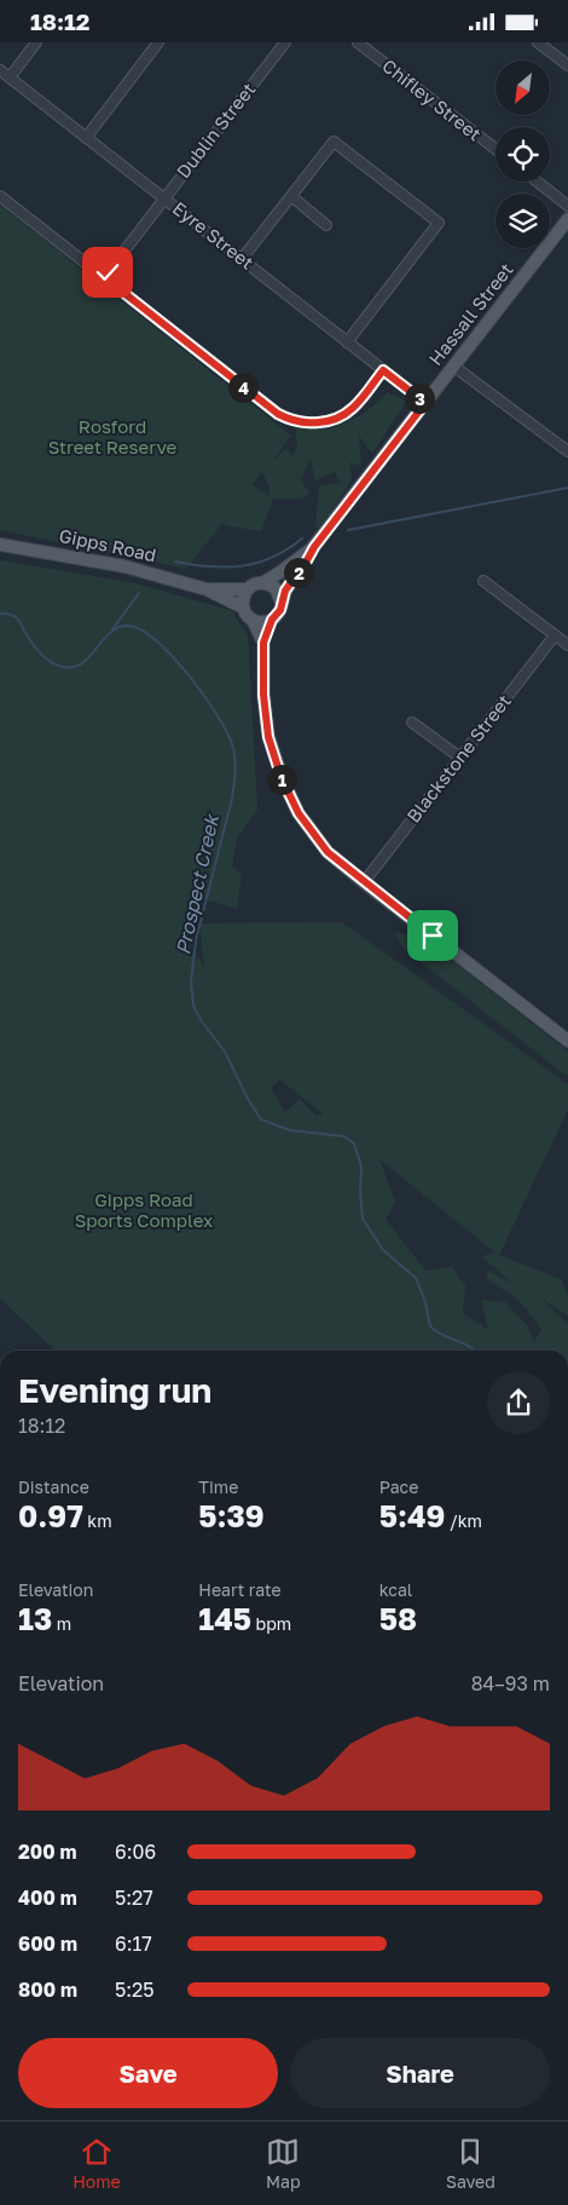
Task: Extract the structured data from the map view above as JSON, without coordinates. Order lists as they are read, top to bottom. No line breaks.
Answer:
{"streets":{"main road":["Hassall Street","Gipps Road"],"street":["Chifley Street","Dublin Street","Eyre Street","Blackstone Street"]},"crossings":[["Dublin Street","Eyre Street"],["Eyre Street","Hassall Street"],["Hassall Street","Gipps Road"]],"water":["Prospect Creek"],"parks":["Rosford Street Reserve","Gipps Road Sports Complex"],"north":"bottom left","page":{"status":"18:12","pins":["4","3","2","1"],"heading":["Evening run","18:12"],"stats":[["Distance","0.97 km"],["Time","5:39"],["Pace","5:49 /km"],["Elevation","13 m"],["Heart rate","145 bpm"],["kcal","58"]],"chart":["Elevation","84–93 m"],"list":[{"name":"200 m","note":"6:06"},{"name":"400 m","note":"5:27"},{"name":"600 m","note":"6:17"},{"name":"800 m","note":"5:25"}],"buttons":["Save","Share"],"tabs":["Home","Map","Saved"]}}
